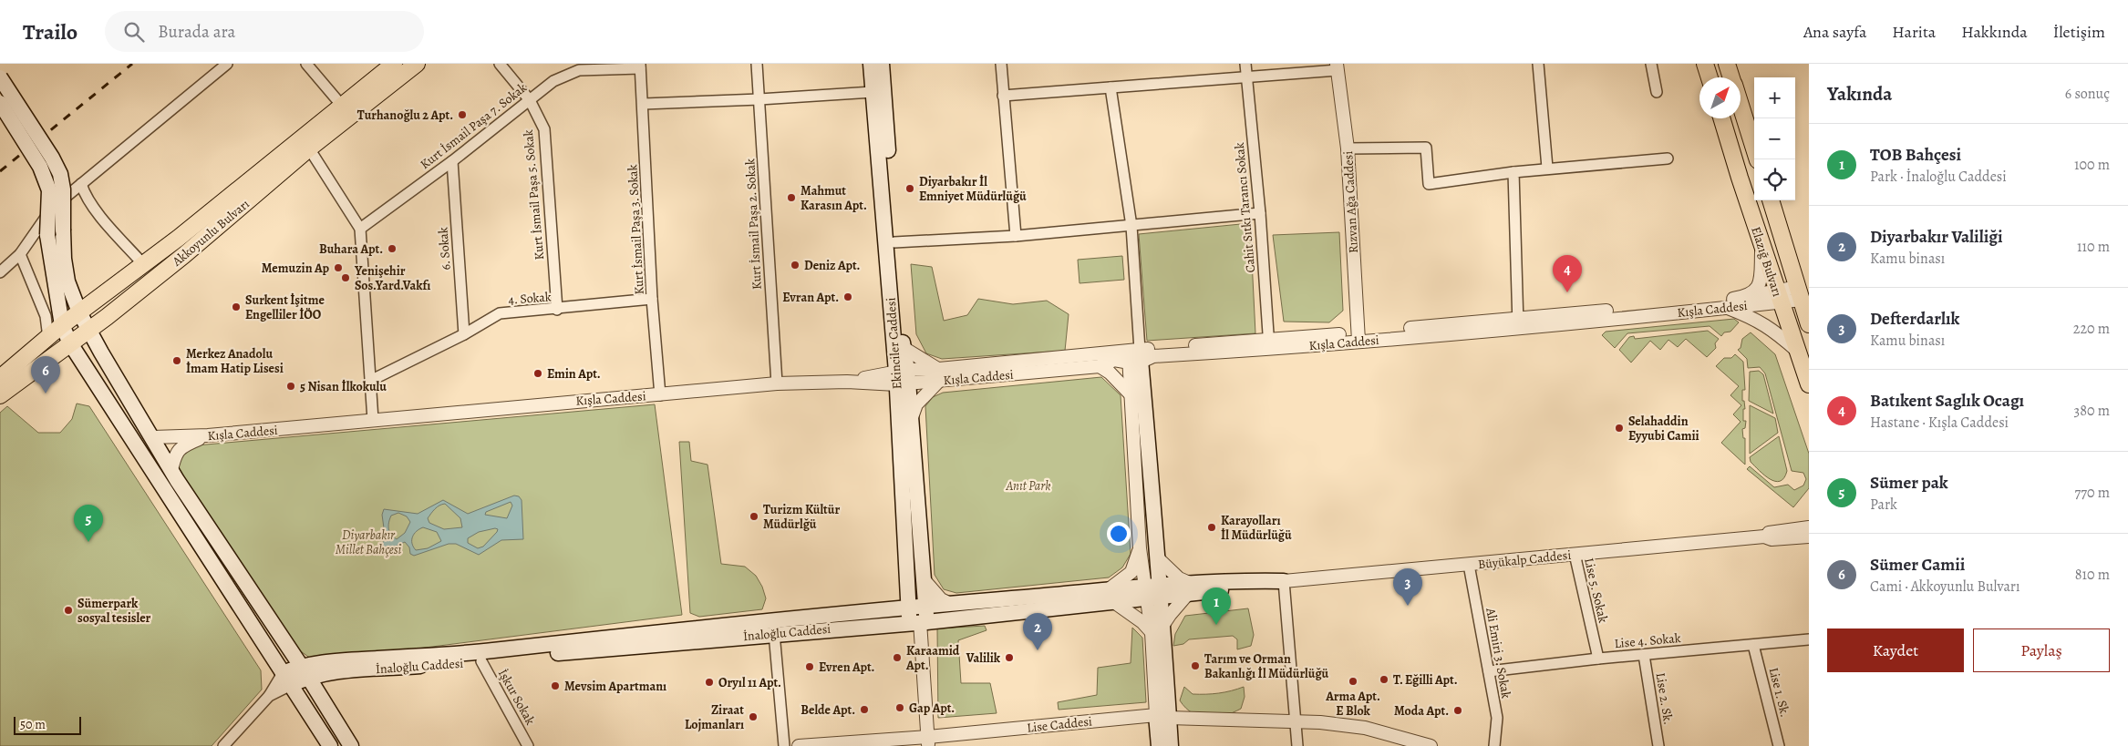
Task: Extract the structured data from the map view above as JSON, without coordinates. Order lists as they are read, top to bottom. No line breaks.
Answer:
{"streets":{"main road":["Akkoyunlu Bulvarı","Elazığ Bulvarı","Ekinciler Caddesi","İnaloğlu Caddesi"],"street":["Kurt İsmail Paşa 7. Sokak","Kurt İsmail Paşa 5. Sokak","Rızvan Ağa Caddesi","Cahit Sıtkı Tarancı Sokak","Kurt İsmail Paşa 2. Sokak","Kurt İsmail Paşa 3. Sokak","6. Sokak","4. Sokak","Kışla Caddesi","Büyükalp Caddesi","Lise 5. Sokak","Lise 4. Sokak","Ali Emiri 3. Sokak","Lise 1. Sk.","İşkur Sokak","Lise 2. Sk.","Lise Caddesi"]},"crossings":[["Kurt İsmail Paşa 7. Sokak","Kurt İsmail Paşa 5. Sokak"],["Kurt İsmail Paşa 7. Sokak","Kurt İsmail Paşa 3. Sokak"],["Kurt İsmail Paşa 7. Sokak","6. Sokak"],["Kurt İsmail Paşa 5. Sokak","4. Sokak"],["Rızvan Ağa Caddesi","Kışla Caddesi"],["Cahit Sıtkı Tarancı Sokak","Kışla Caddesi"],["Kurt İsmail Paşa 2. Sokak","Kışla Caddesi"],["Kurt İsmail Paşa 3. Sokak","4. Sokak"],["Kurt İsmail Paşa 3. Sokak","Kışla Caddesi"],["6. Sokak","4. Sokak"],["Elazığ Bulvarı","Kışla Caddesi"],["Kışla Caddesi","Ekinciler Caddesi"],["Ekinciler Caddesi","İnaloğlu Caddesi"],["Ekinciler Caddesi","Lise Caddesi"],["Büyükalp Caddesi","Lise 5. Sokak"],["Büyükalp Caddesi","Ali Emiri 3. Sokak"],["Lise 5. Sokak","Lise 4. Sokak"],["İnaloğlu Caddesi","İşkur Sokak"],["Lise 4. Sokak","Ali Emiri 3. Sokak"],["Lise 4. Sokak","Lise 1. Sk."],["Lise 4. Sokak","Lise 2. Sk."]],"parks":["Anıt Park","Diyarbakır Millet Bahçesi"],"places":["Turhanoğlu 2 Apt.","Diyarbakır İl Emniyet Müdürlüğü","Mahmut Karasın Apt.","Buhara Apt.","Deniz Apt.","Memuzin Ap","Yenişehir Sos.Yard.Vakfı","Evran Apt.","Surkent İşitme Engelliler İÖO","Merkez Anadolu İmam Hatip Lisesi","Emin Apt.","5 Nisan İlkokulu","Selahaddin Eyyubi Camii","Turizm Kültür Müdürlğü","Karayolları İl Müdürlüğü","Sümerpark sosyal tesisler","Karaamid Apt.","Valilik","Tarım ve Orman Bakanlığı İl Müdürlüğü","Evren Apt.","T. Eğilli Apt.","Arma Apt. E Blok","Oryıl 11 Apt.","Mevsim Apartmanı","Gap Apt.","Belde Apt.","Moda Apt.","Ziraat Lojmanları"],"scale_bar":"50 m","north":"top right","page":{"header":"Trailo","search":"Burada ara","nav":["Ana sayfa","Harita","Hakkında","İletişim"],"heading":["Yakında","6 sonuç"],"map_buttons":["+","−"],"list":[{"mark":"1","name":"TOB Bahçesi","note":"Park · İnaloğlu Caddesi","value":"100 m"},{"mark":"2","name":"Diyarbakır Valiliği","note":"Kamu binası","value":"110 m"},{"mark":"3","name":"Defterdarlık","note":"Kamu binası","value":"220 m"},{"mark":"4","name":"Batıkent Saglık Ocagı","note":"Hastane · Kışla Caddesi","value":"380 m"},{"mark":"5","name":"Sümer pak","note":"Park","value":"770 m"},{"mark":"6","name":"Sümer Camii","note":"Cami · Akkoyunlu Bulvarı","value":"810 m"}],"pins":["4","6","5","3","1","2"],"buttons":["Kaydet","Paylaş"],"scale":"50 m"}}
